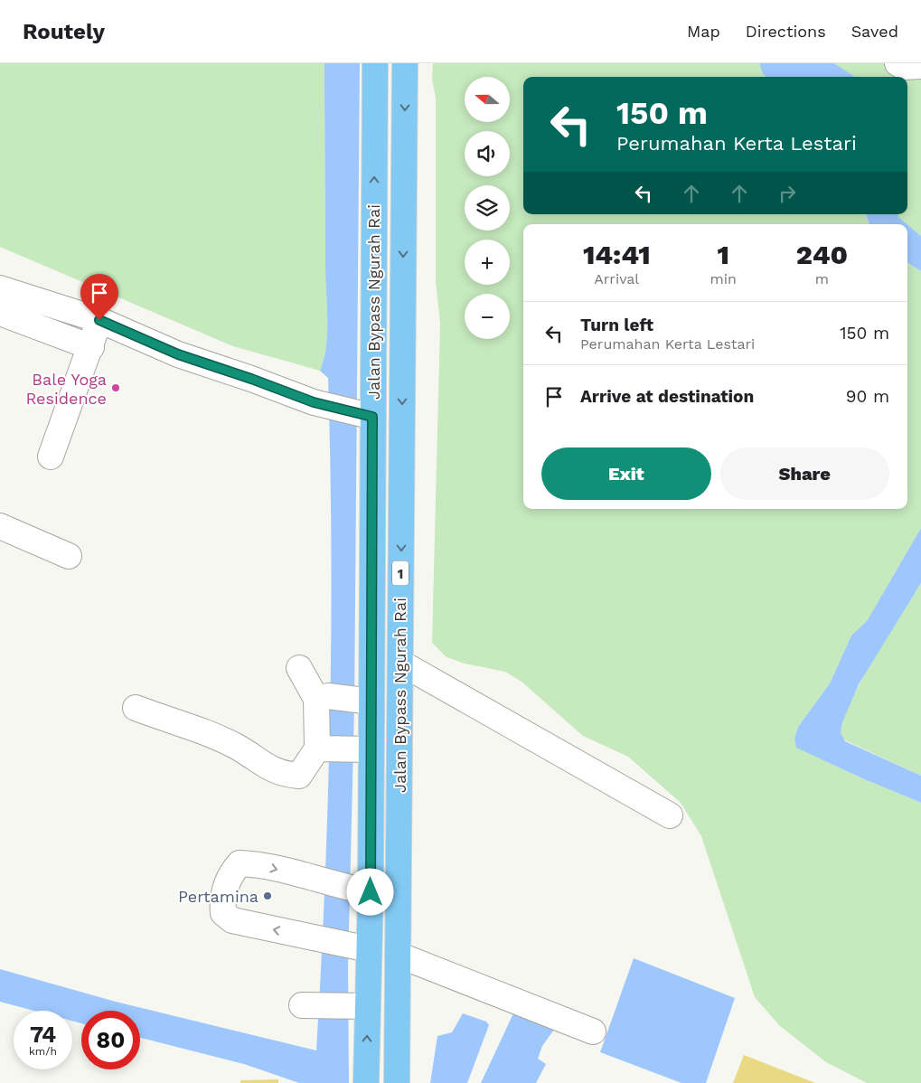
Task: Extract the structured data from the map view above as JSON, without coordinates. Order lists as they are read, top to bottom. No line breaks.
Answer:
{"streets":{"highway":["Jalan Bypass Ngurah Rai","1"]},"places":["Bale Yoga Residence","Pertamina"],"north":"left","page":{"header":"Routely","nav":["Map","Directions","Saved"],"map_buttons":["+","−"],"turn":["150 m","Perumahan Kerta Lestari"],"eta":["14:41","Arrival","1","min","240","m"],"list":[{"name":"Turn left","note":"Perumahan Kerta Lestari","value":"150 m"},{"name":"Arrive at destination","value":"90 m"}],"buttons":["Exit","Share"],"speed":"74 km/h","limit":"80"}}
